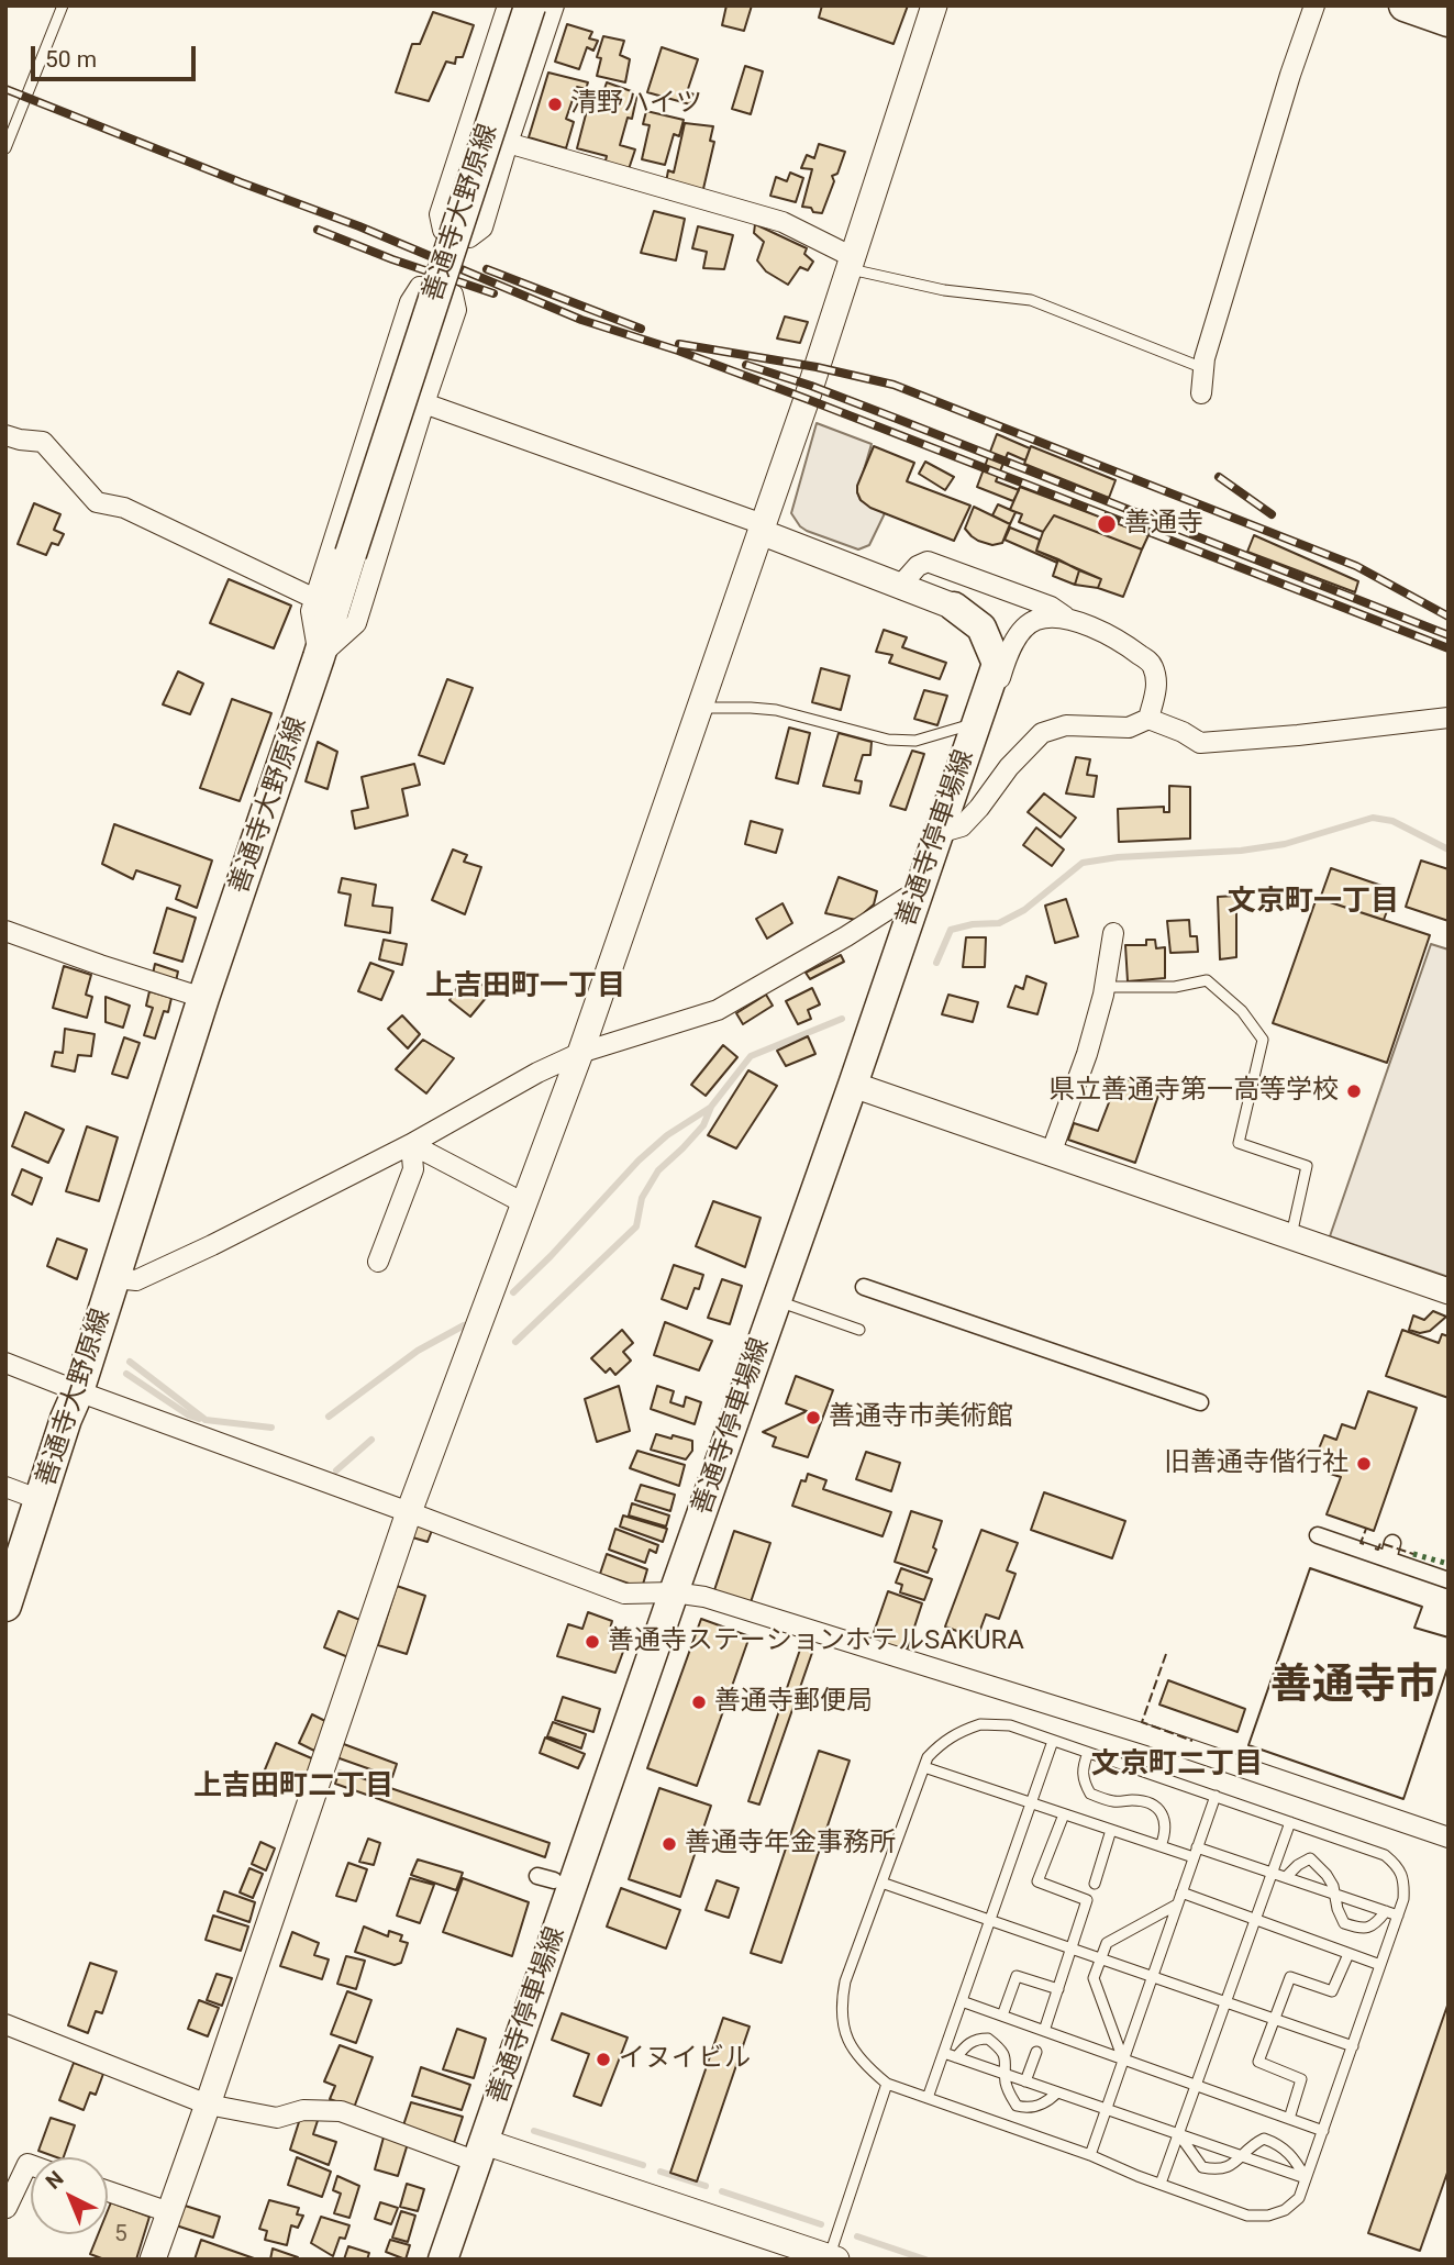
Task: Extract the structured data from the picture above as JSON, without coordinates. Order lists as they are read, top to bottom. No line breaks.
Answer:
{"streets":{"main road":["善通寺大野原線","善通寺停車場線"]},"districts":["文京町一丁目","上吉田町一丁目","善通寺市","文京町二丁目","上吉田町二丁目"],"places":["清野ハイツ","善通寺","県立善通寺第一高等学校","善通寺市美術館","旧善通寺偕行社","善通寺ステーションホテルSAKURA","善通寺郵便局","善通寺年金事務所","イヌイビル"],"house_numbers":["5"],"scale_bar":"50 m","north":"top left"}
